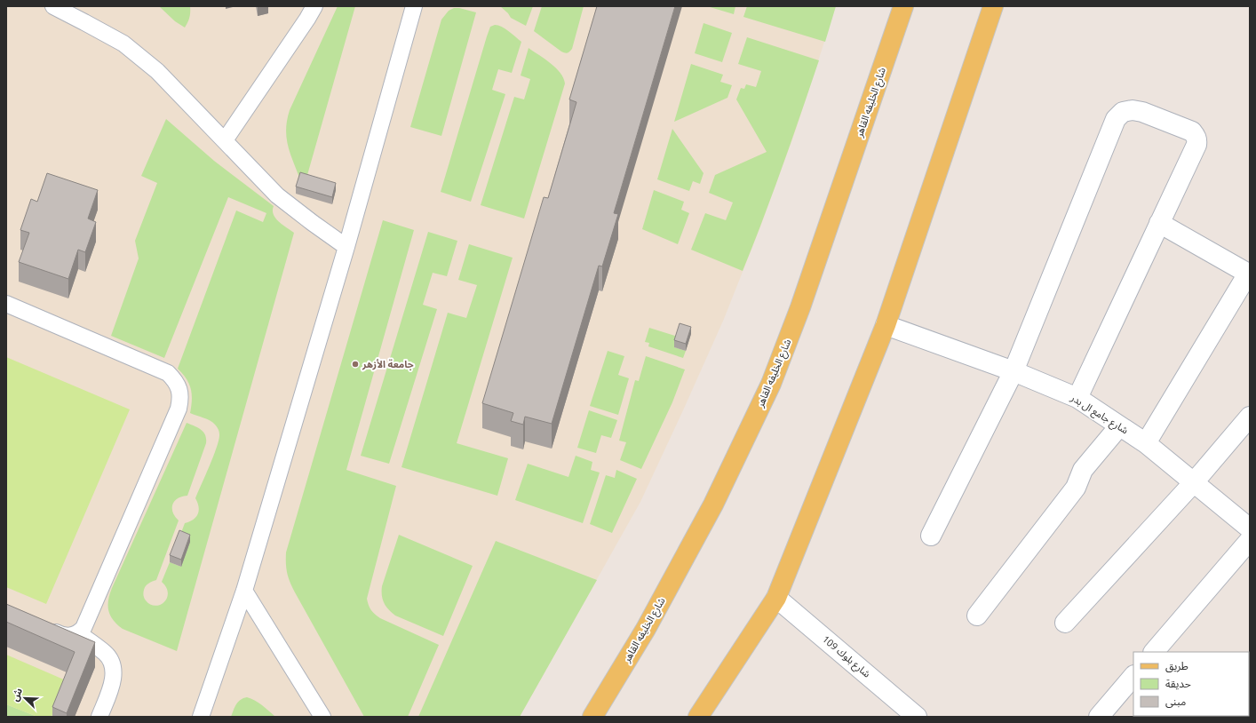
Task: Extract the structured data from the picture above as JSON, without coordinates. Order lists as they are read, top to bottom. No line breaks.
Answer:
{"streets":{"main road":["شارع الخليفه القاهر"],"street":["شارع جامع ال بدر","شارع بلوك 109"]},"places":["جامعة الأزهر"],"legend":["طريق","حديقة","مبنى"],"north":"top left"}
